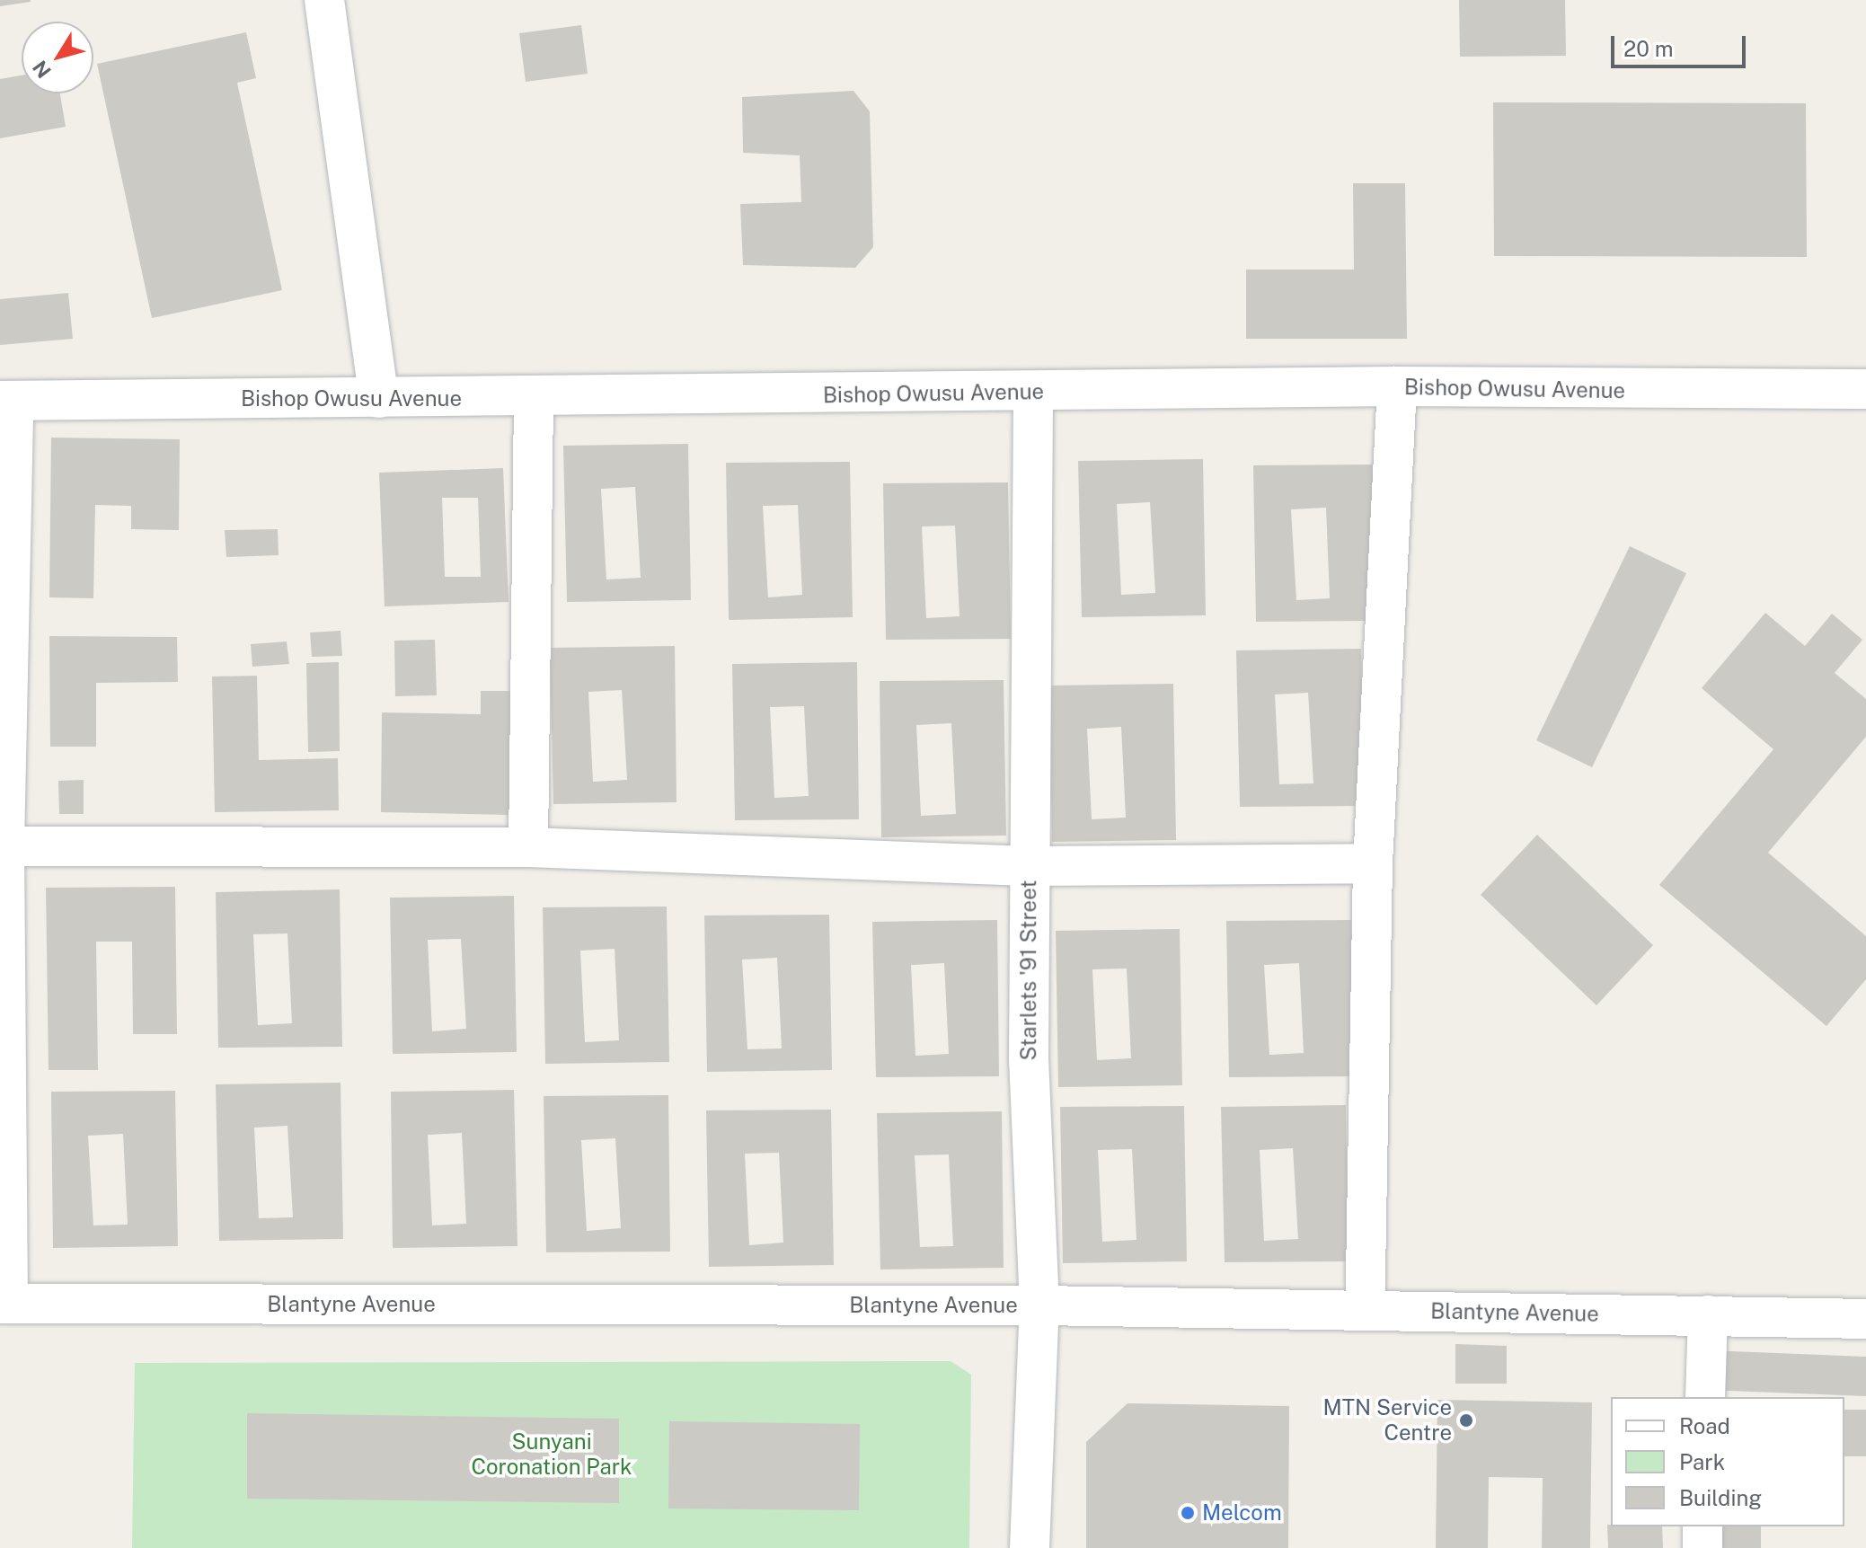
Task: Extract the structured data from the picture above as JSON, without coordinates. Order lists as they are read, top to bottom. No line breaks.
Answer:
{"streets":{"street":["Bishop Owusu Avenue","Starlets '91 Street","Blantyne Avenue"]},"crossings":[["Bishop Owusu Avenue","Starlets '91 Street"],["Starlets '91 Street","Blantyne Avenue"]],"parks":["Sunyani Coronation Park"],"places":["MTN Service Centre","Melcom"],"legend":["Road","Park","Building"],"scale_bar":"20 m","north":"bottom left"}
